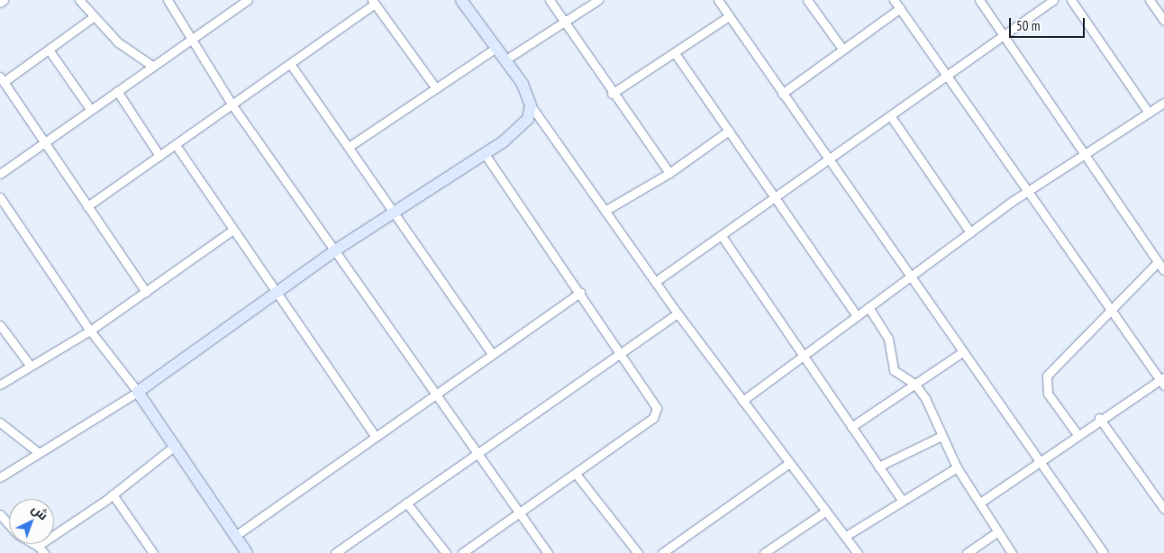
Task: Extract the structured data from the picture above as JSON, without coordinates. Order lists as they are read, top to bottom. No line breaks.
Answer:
{"scale_bar":"50 m","north":"top right"}
